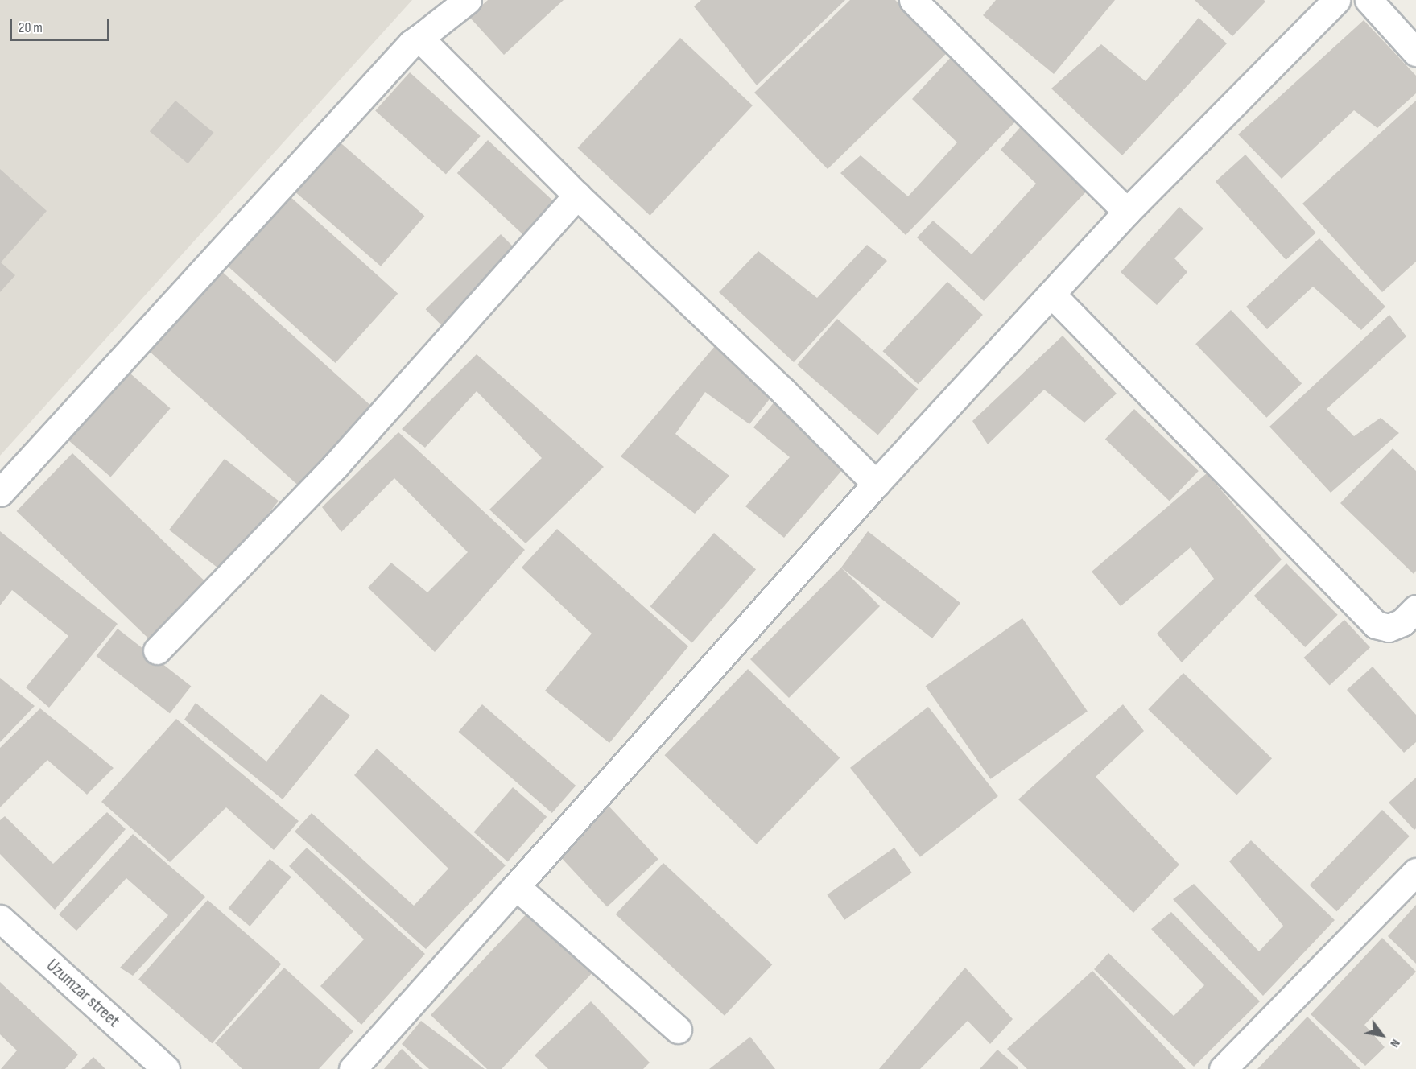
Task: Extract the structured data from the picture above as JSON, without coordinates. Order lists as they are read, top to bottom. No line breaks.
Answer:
{"streets":{"street":["Uzumzar street"]},"scale_bar":"20 m","north":"bottom right"}
